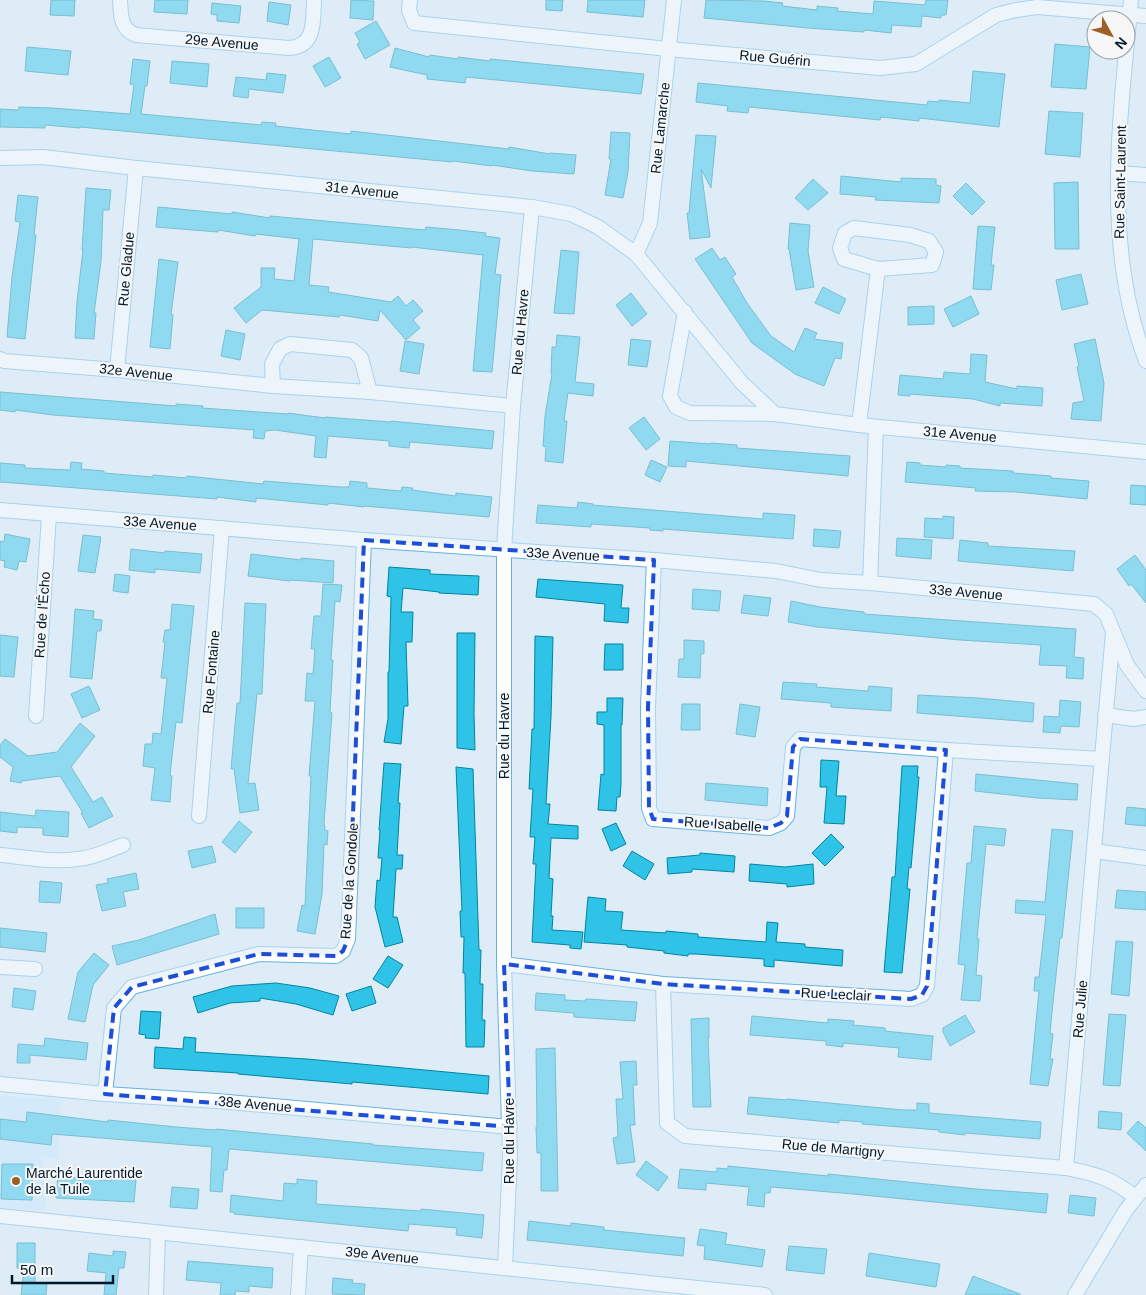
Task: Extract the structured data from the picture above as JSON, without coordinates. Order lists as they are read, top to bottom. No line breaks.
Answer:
{"streets":{"street":["29e Avenue","Rue Guérin","Rue Lamarche","Rue Saint-Laurent","31e Avenue","Rue Gladue","Rue du Havre","32e Avenue","33e Avenue","Rue de l'Écho","Rue Fontaine","Rue Isabelle","Rue de la Gondole","Rue Leclair","Rue Julie","38e Avenue","Rue de Martigny","39e Avenue"]},"crossings":[["Rue Guérin","Rue Lamarche"],["Rue Lamarche","31e Avenue"],["31e Avenue","Rue Gladue"],["31e Avenue","Rue du Havre"],["Rue Gladue","32e Avenue"],["Rue du Havre","32e Avenue"],["Rue du Havre","33e Avenue"],["Rue du Havre","Rue Leclair"],["Rue du Havre","38e Avenue"],["Rue du Havre","39e Avenue"],["33e Avenue","Rue de l'Écho"],["33e Avenue","Rue Fontaine"],["33e Avenue","Rue Isabelle"],["33e Avenue","Rue de la Gondole"],["33e Avenue","Rue Julie"],["Rue Isabelle","Rue Leclair"],["Rue Isabelle","Rue Julie"],["Rue de la Gondole","38e Avenue"],["Rue Leclair","Rue de Martigny"],["Rue Julie","Rue de Martigny"]],"places":["Marché Laurentide de la Tuile"],"scale_bar":"50 m","north":"bottom right"}
